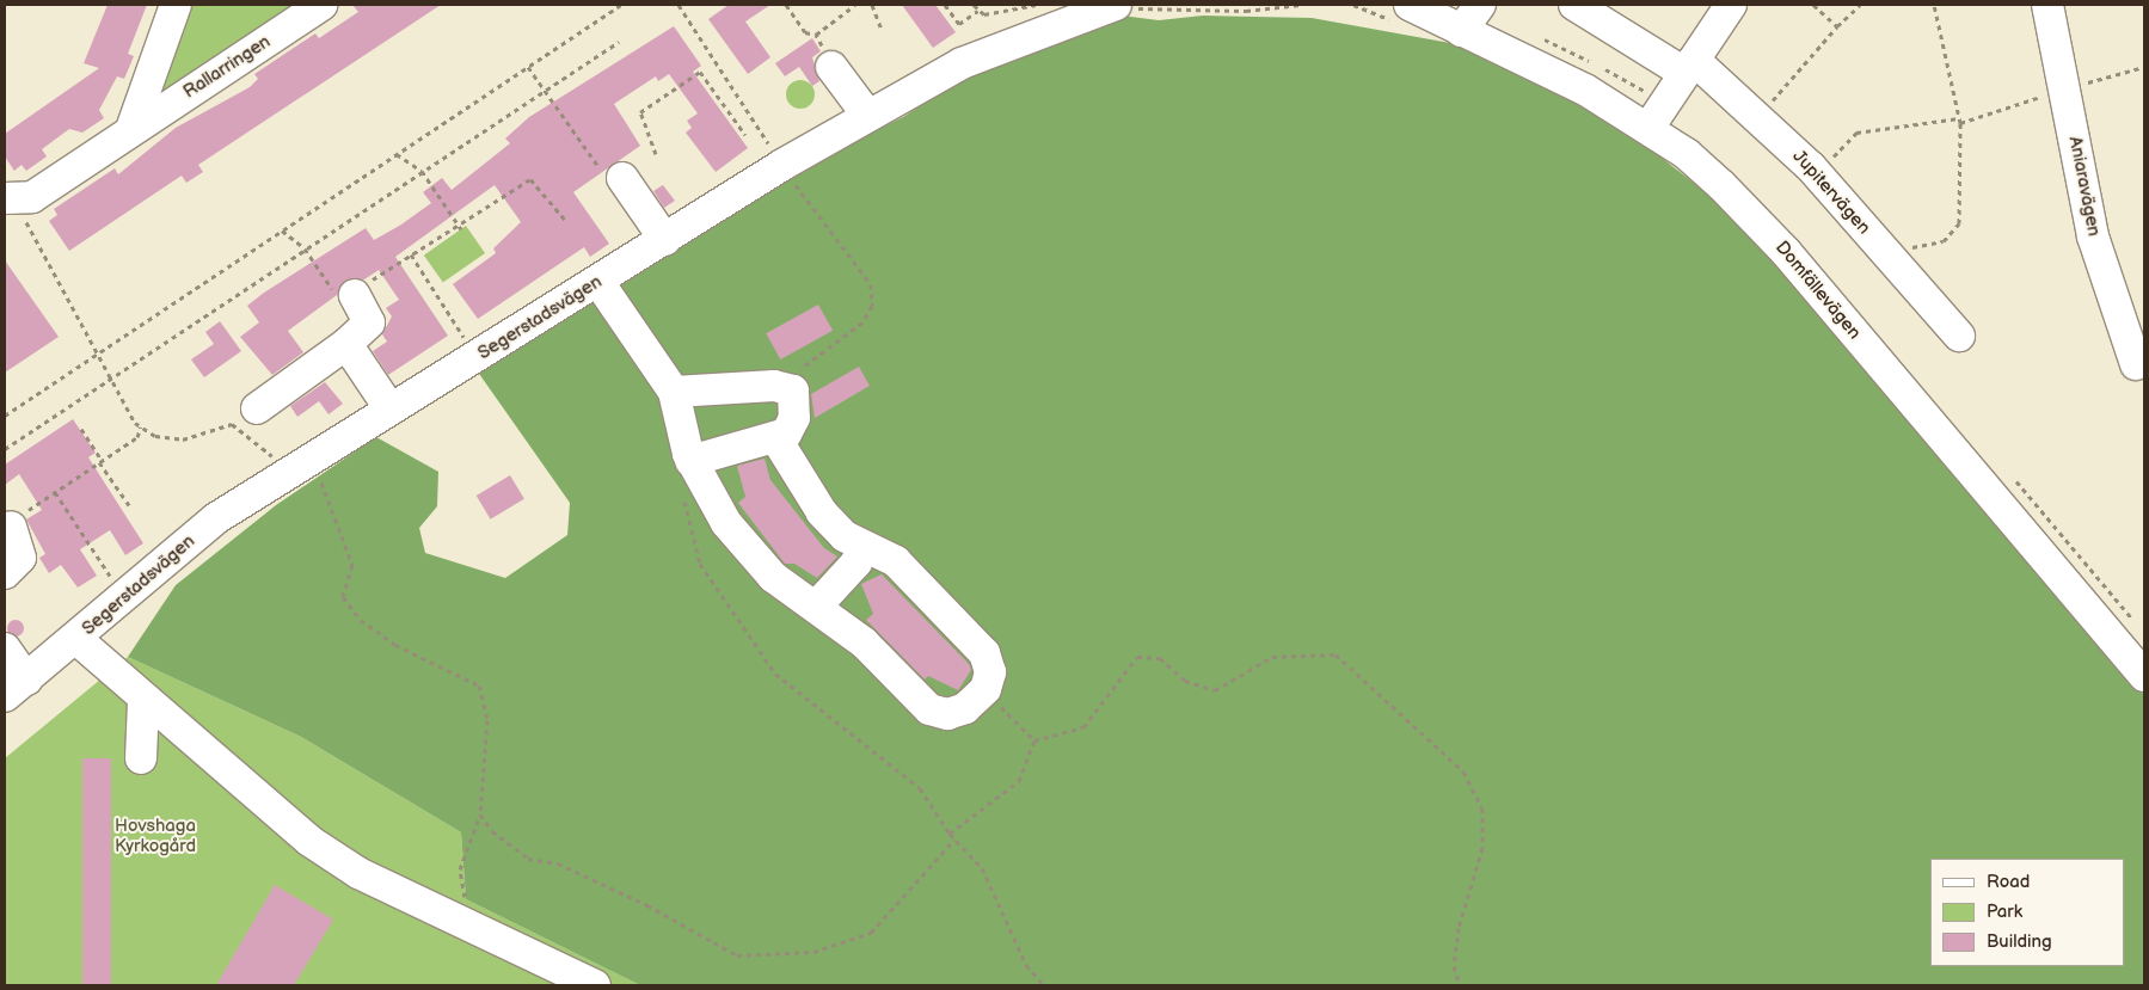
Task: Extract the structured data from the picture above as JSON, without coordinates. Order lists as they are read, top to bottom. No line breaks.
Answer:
{"streets":{"street":["Rallarringen","Aniaravägen","Jupitervägen","Domfällevägen","Segerstadsvägen"]},"parks":["Hovshaga Kyrkogård"],"legend":["Road","Park","Building"]}
